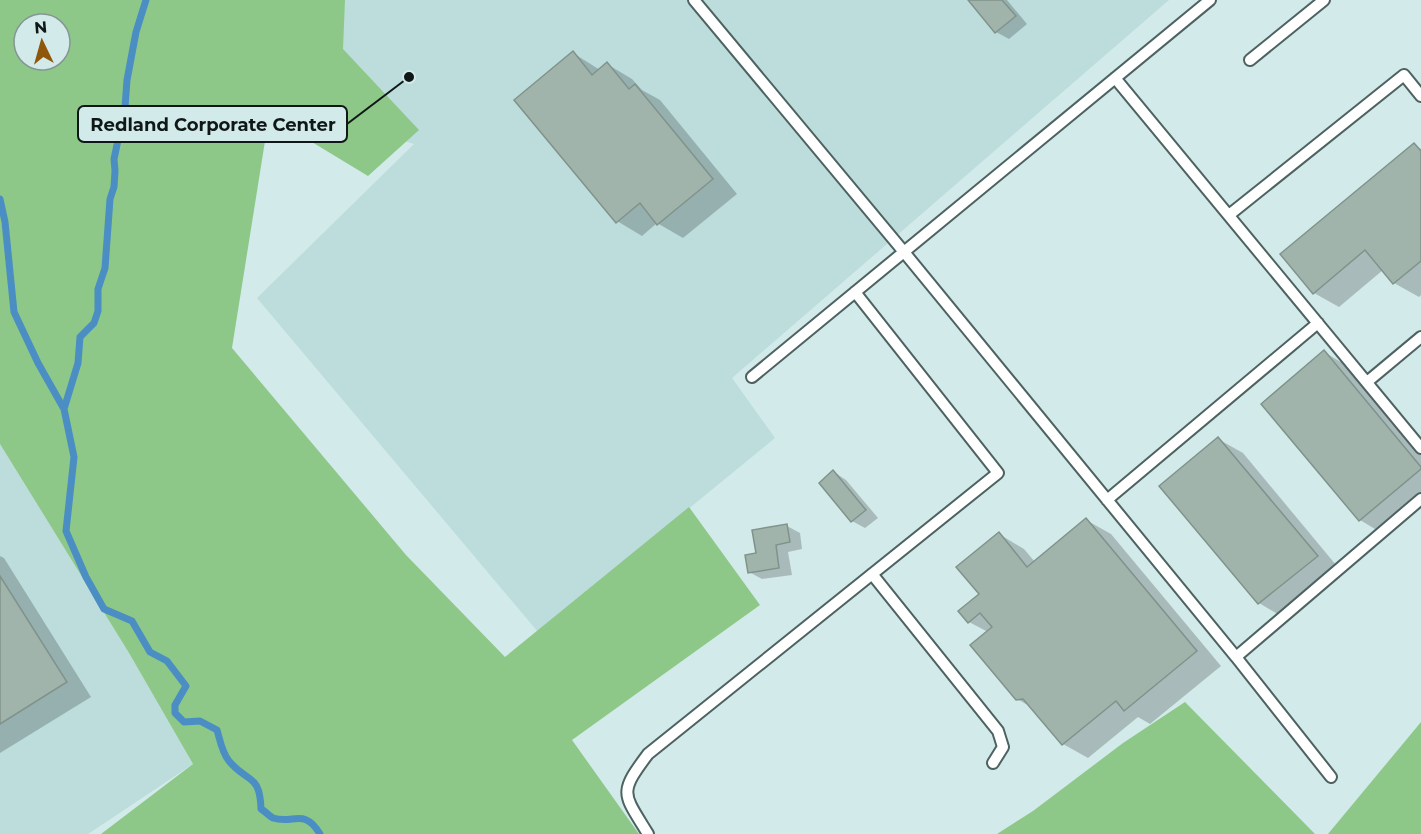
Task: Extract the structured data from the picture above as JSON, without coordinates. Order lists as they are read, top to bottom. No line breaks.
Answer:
{"places":["Redland Corporate Center"],"north":"top"}
